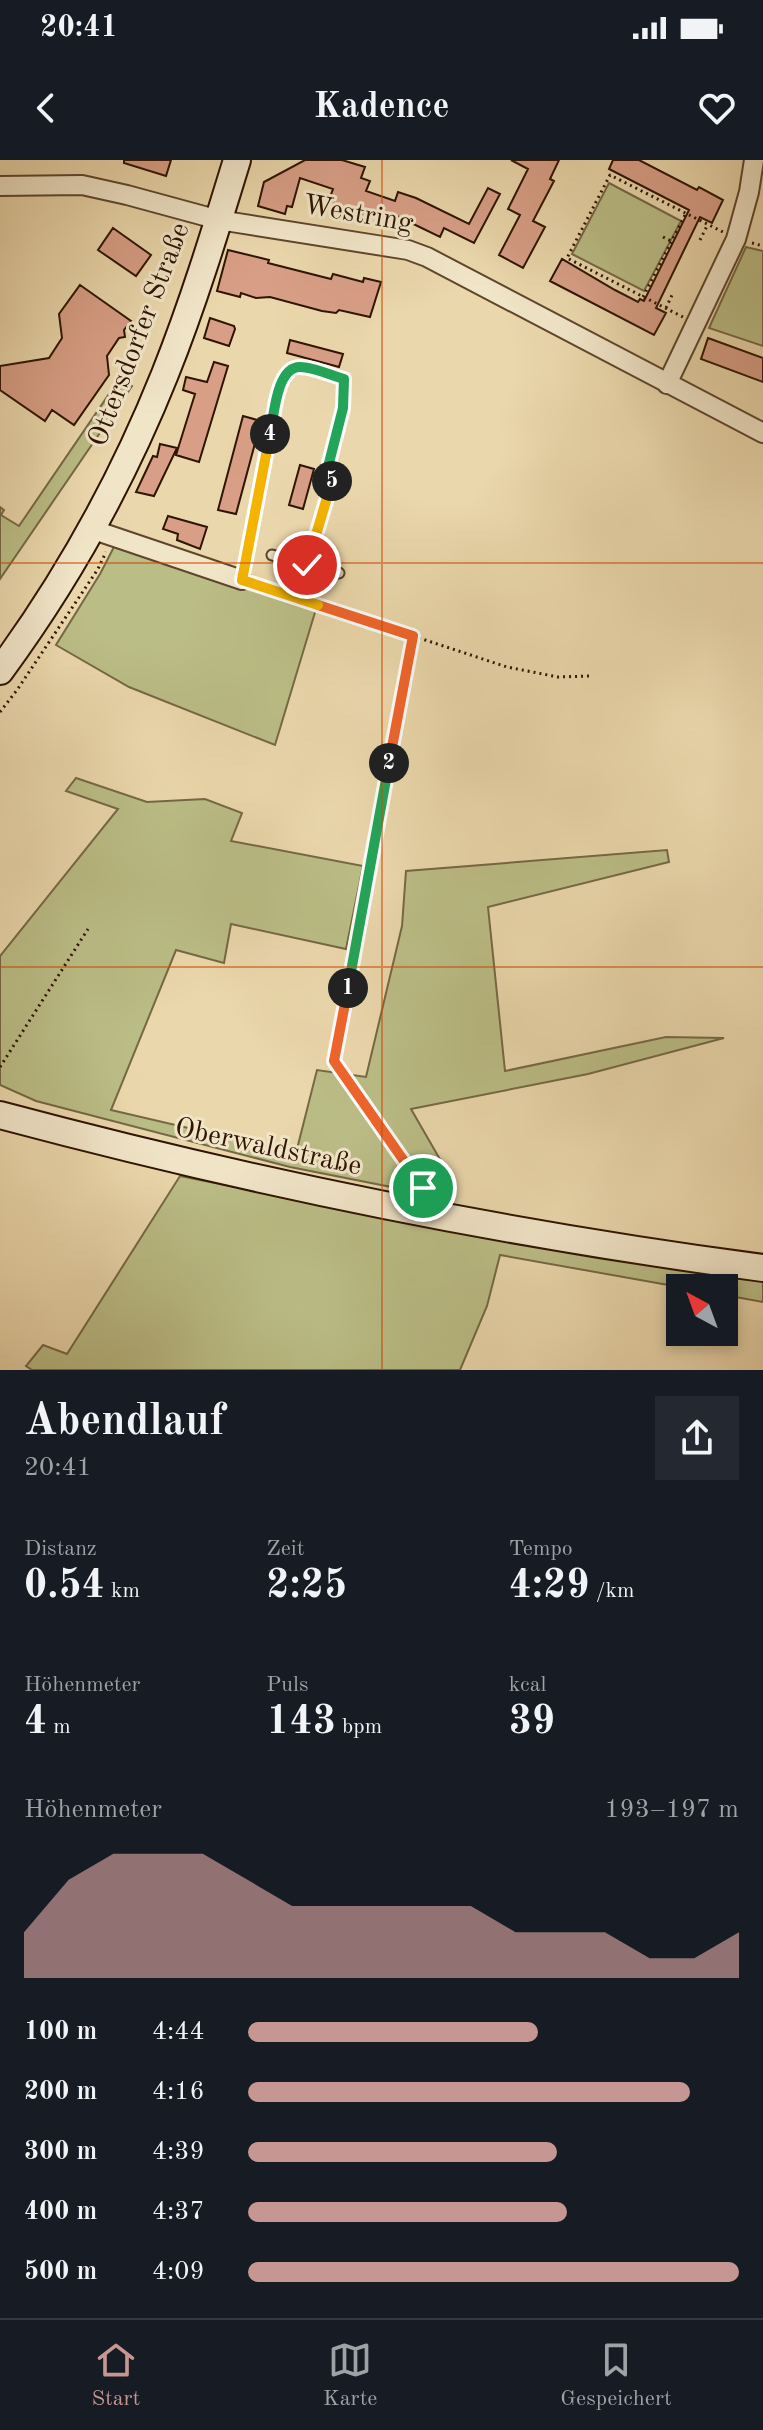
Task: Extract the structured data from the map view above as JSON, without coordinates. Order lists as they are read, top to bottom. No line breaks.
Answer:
{"streets":{"street":["Westring","Ottersdorfer Straße","Oberwaldstraße"]},"crossings":[["Westring","Ottersdorfer Straße"]],"north":"top left","page":{"status":"20:41","header":"Kadence","pins":["4","5","2","1"],"heading":["Abendlauf","20:41"],"stats":[["Distanz","0.54 km"],["Zeit","2:25"],["Tempo","4:29 /km"],["Höhenmeter","4 m"],["Puls","143 bpm"],["kcal","39"]],"chart":["Höhenmeter","193–197 m"],"list":[{"name":"100 m","note":"4:44"},{"name":"200 m","note":"4:16"},{"name":"300 m","note":"4:39"},{"name":"400 m","note":"4:37"},{"name":"500 m","note":"4:09"}],"tabs":["Start","Karte","Gespeichert"]}}
